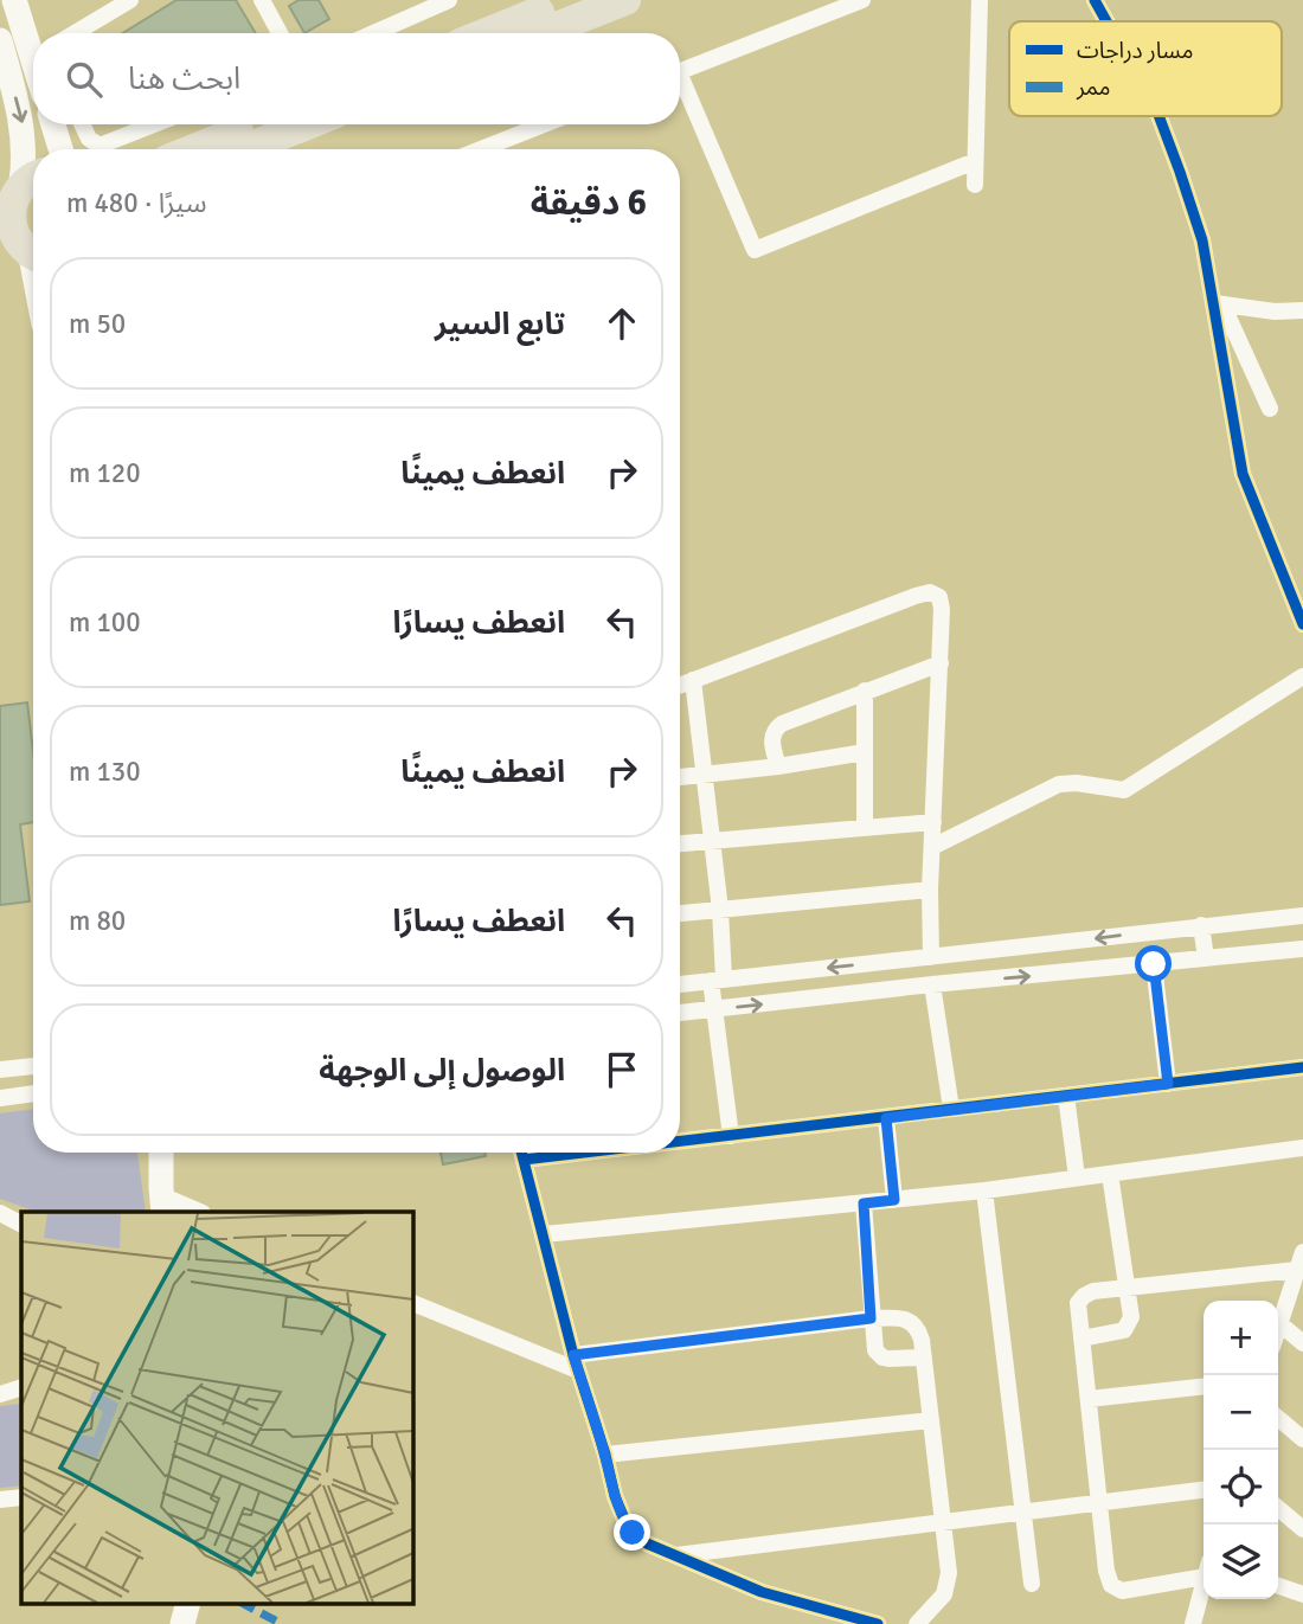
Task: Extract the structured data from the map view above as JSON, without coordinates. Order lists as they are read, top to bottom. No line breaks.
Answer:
{"legend":["مسار دراجات","ممر"],"page":{"search":"ابحث هنا","heading":["6 دقيقة","سيرًا · 480 m"],"list":[["تابع السير","50 m"],["انعطف يمينًا","120 m"],["انعطف يسارًا","100 m"],["انعطف يمينًا","130 m"],["انعطف يسارًا","80 m"],"الوصول إلى الوجهة"],"map_buttons":["+","−"]}}
